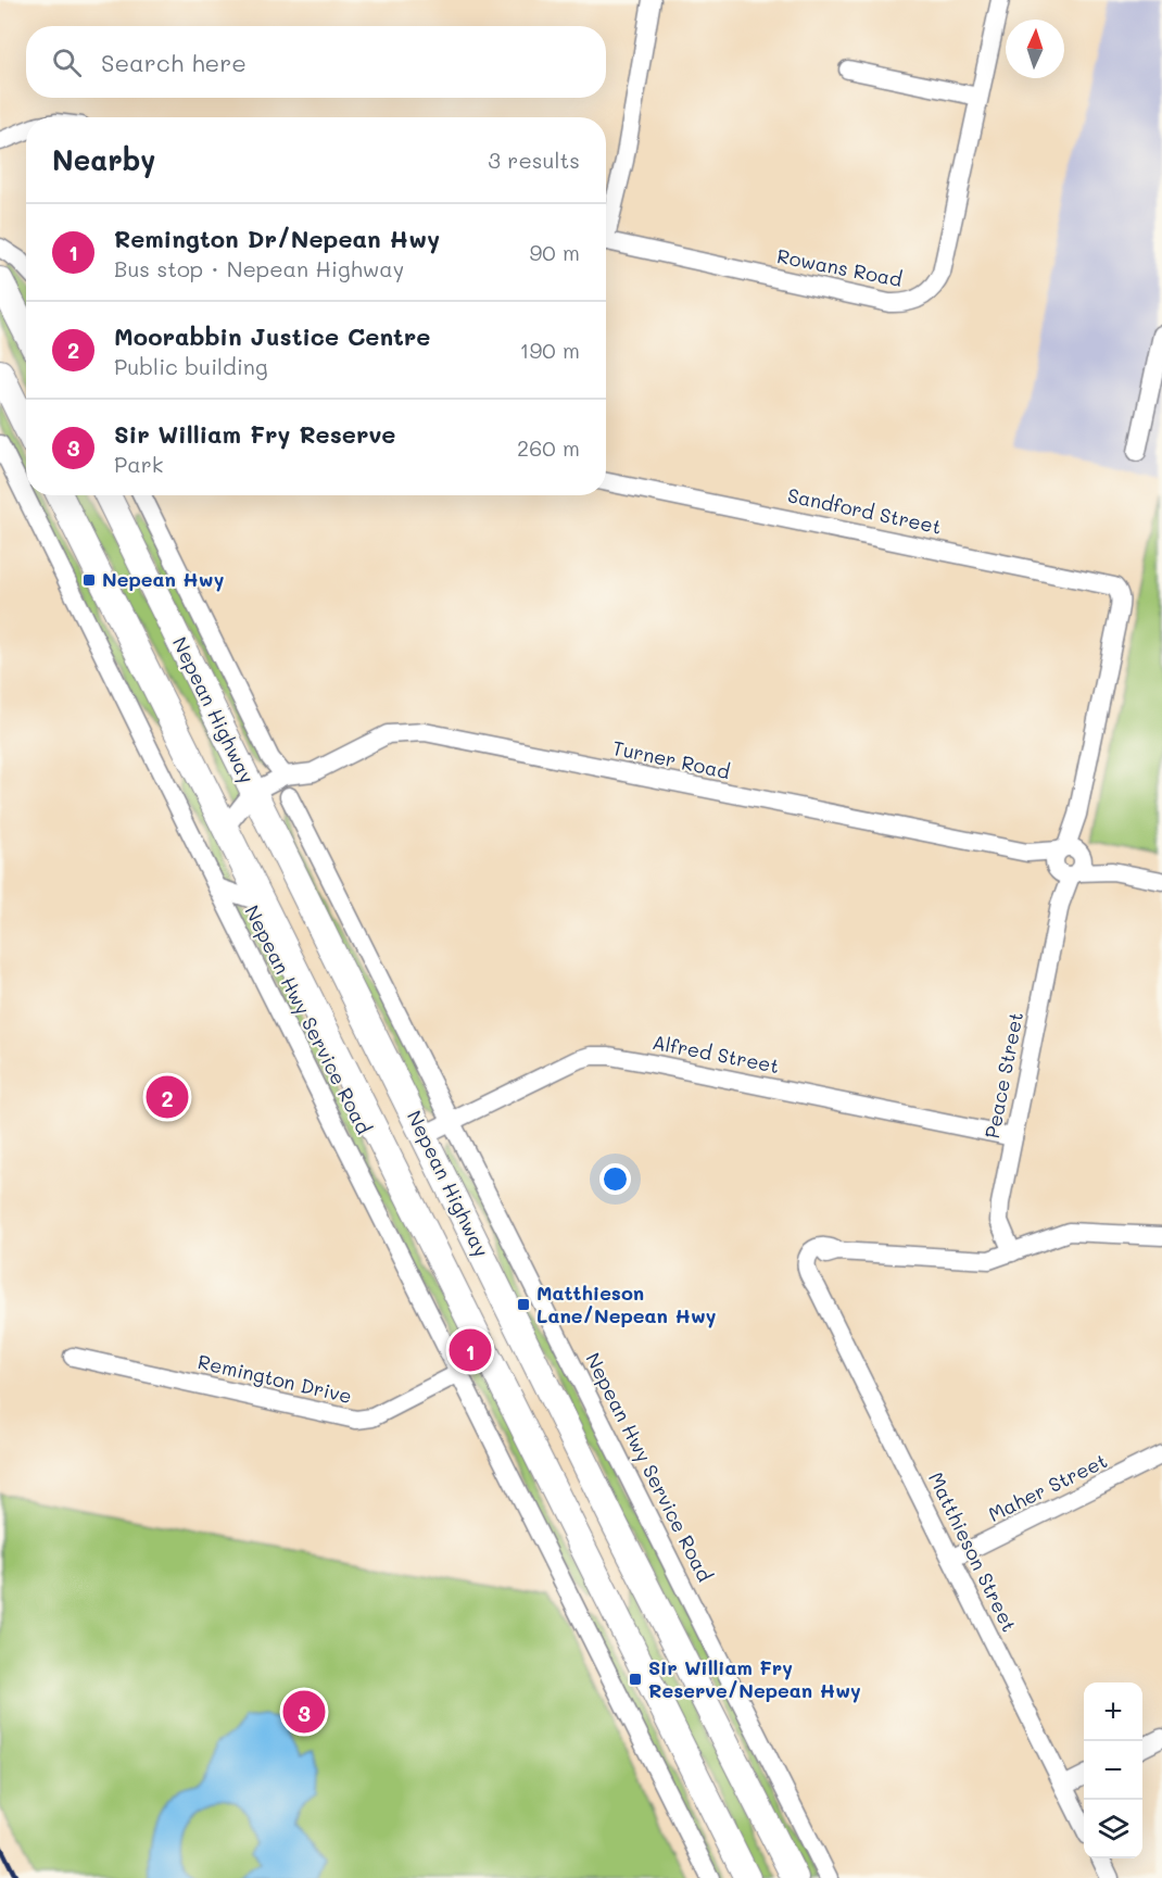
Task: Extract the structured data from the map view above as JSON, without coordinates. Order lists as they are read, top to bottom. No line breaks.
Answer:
{"streets":{"highway":["Nepean Highway"],"street":["Rowans Road","Sandford Street","Turner Road","Nepean Hwy Service Road","Alfred Street","Peace Street","Remington Drive","Maher Street","Matthieson Street"]},"crossings":[["Sandford Street","Peace Street"],["Nepean Highway","Turner Road"],["Nepean Highway","Alfred Street"],["Turner Road","Nepean Hwy Service Road"],["Turner Road","Peace Street"],["Nepean Hwy Service Road","Alfred Street"],["Nepean Hwy Service Road","Remington Drive"],["Alfred Street","Peace Street"],["Peace Street","Matthieson Street"],["Maher Street","Matthieson Street"]],"places":{"transit":["Nepean Hwy","Matthieson Lane/Nepean Hwy","Sir William Fry Reserve/Nepean Hwy"]},"north":"top","page":{"search":"Search here","heading":["Nearby","3 results"],"list":[{"mark":"1","name":"Remington Dr/Nepean Hwy","note":"Bus stop · Nepean Highway","value":"90 m"},{"mark":"2","name":"Moorabbin Justice Centre","note":"Public building","value":"190 m"},{"mark":"3","name":"Sir William Fry Reserve","note":"Park","value":"260 m"}],"pins":["2","1","3"],"map_buttons":["+","−"]}}
